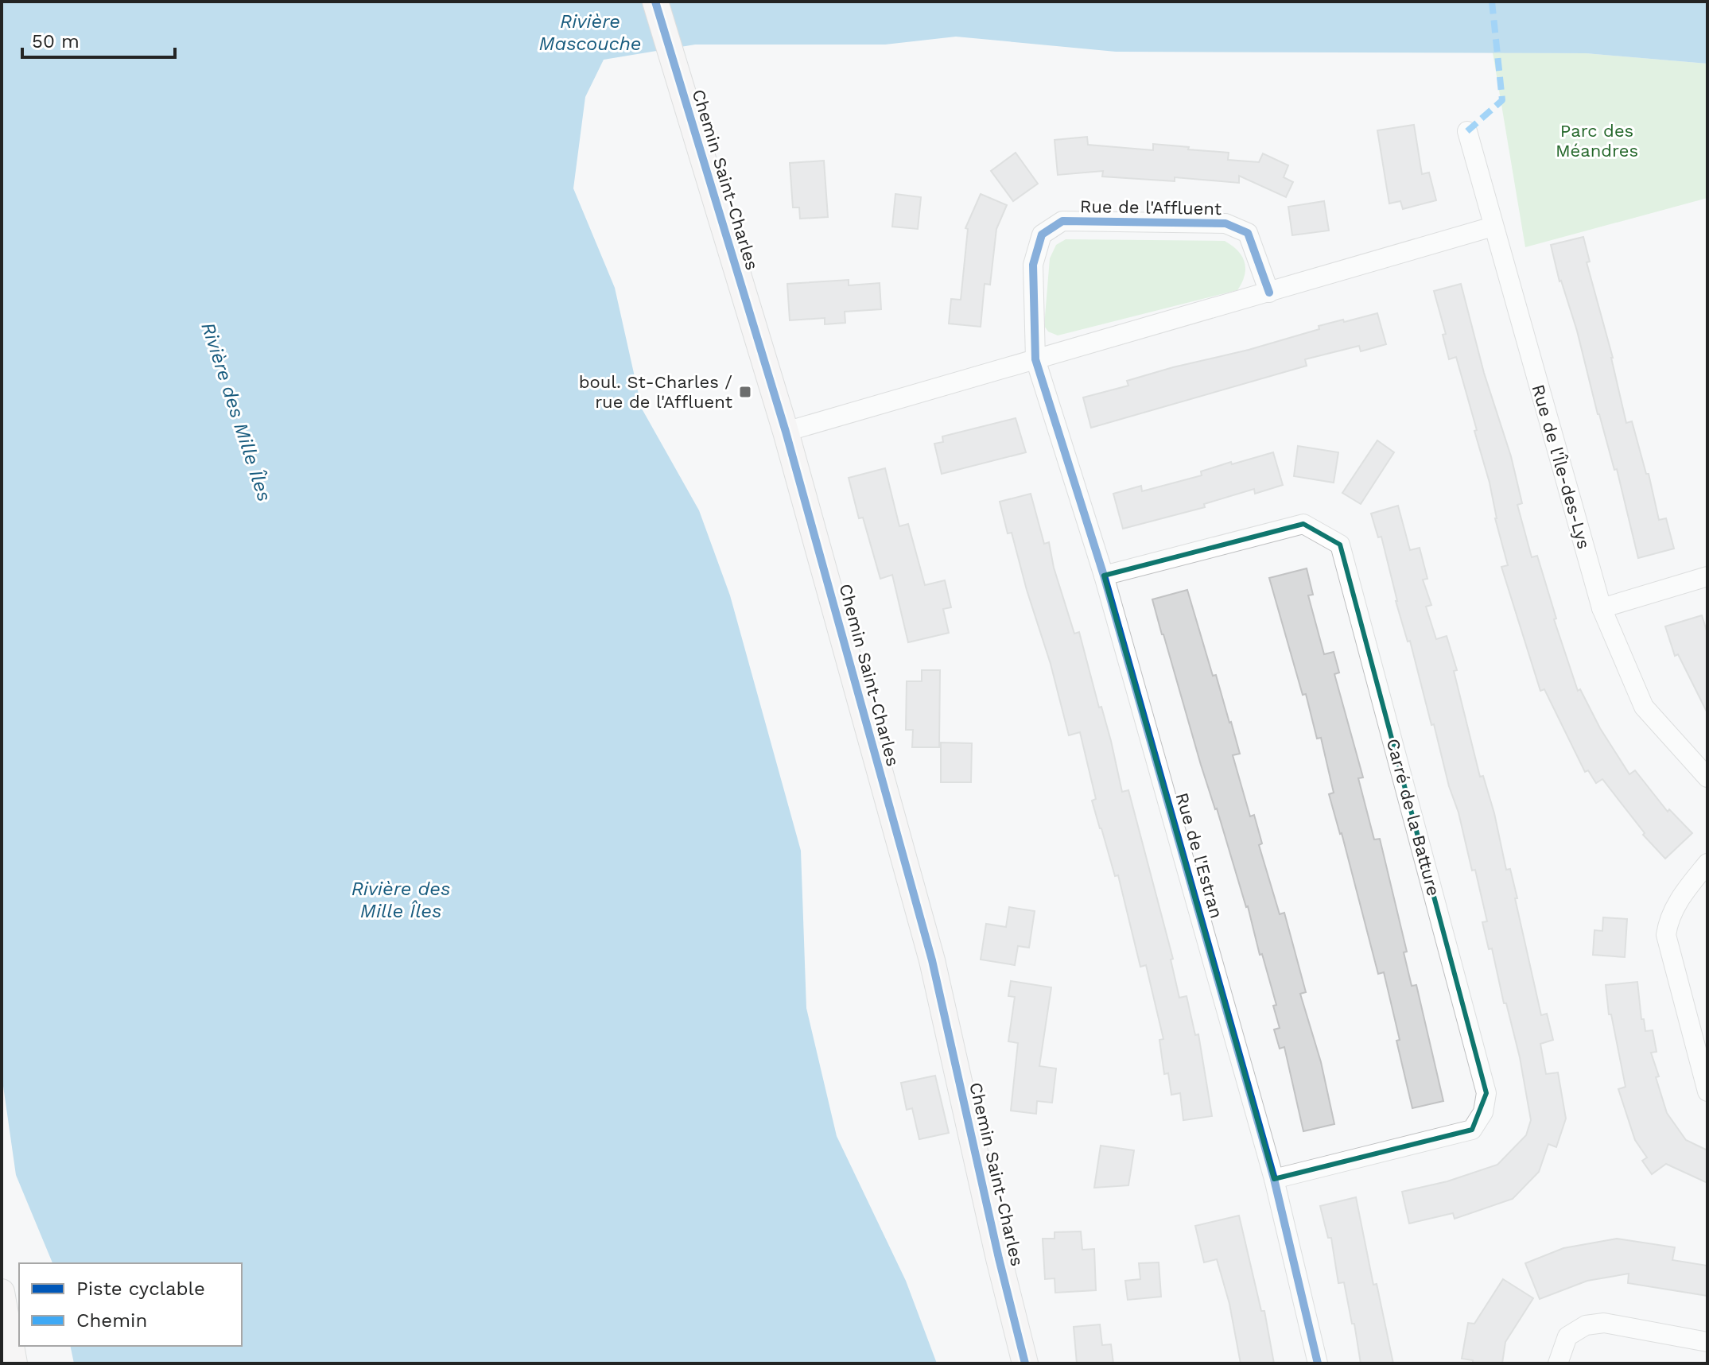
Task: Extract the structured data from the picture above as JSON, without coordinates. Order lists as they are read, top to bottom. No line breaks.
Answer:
{"streets":{"main road":["Chemin Saint-Charles"],"street":["Rue de l'Affluent","Rue de l'Île-des-Lys","Carré de la Batture","Rue de l'Estran"]},"crossings":[["Rue de l'Affluent","Rue de l'Estran"],["Carré de la Batture","Rue de l'Estran"]],"water":["Rivière Mascouche","Rivière des Mille Îles"],"parks":["Parc des Méandres"],"places":{"transit":["boul. St-Charles / rue de l'Affluent"]},"legend":["Piste cyclable","Chemin"],"scale_bar":"50 m"}
